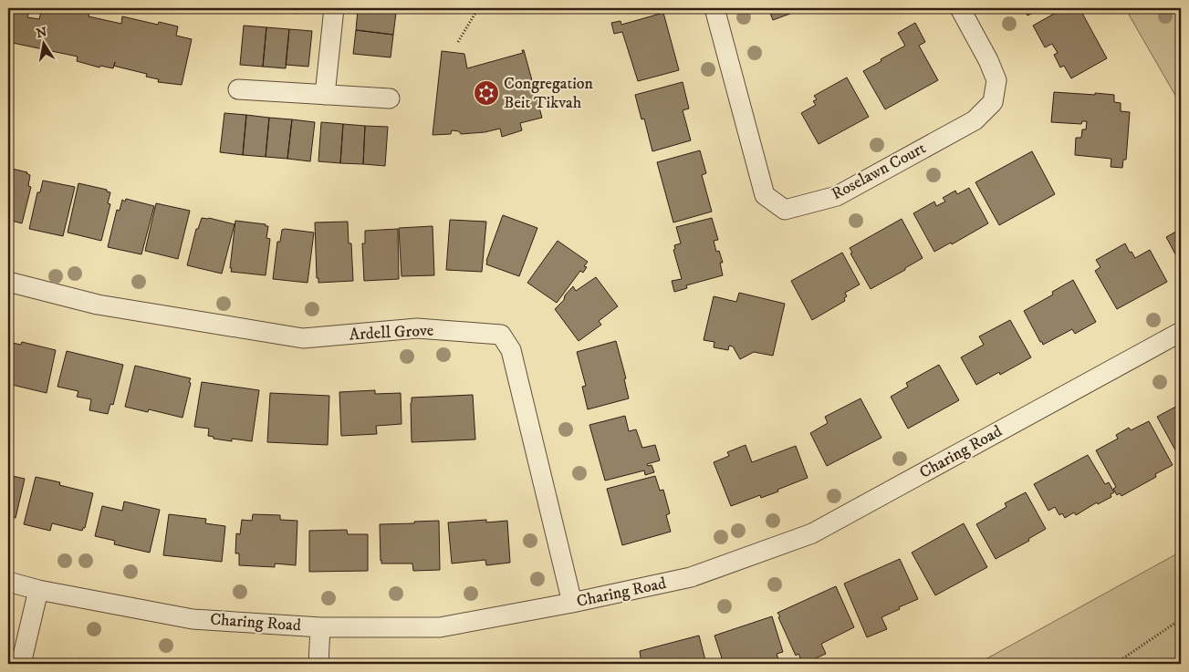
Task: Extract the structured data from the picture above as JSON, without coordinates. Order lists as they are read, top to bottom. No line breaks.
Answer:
{"streets":{"street":["Roselawn Court","Ardell Grove","Charing Road"]},"crossings":[["Ardell Grove","Charing Road"]],"places":{"synagogue":["Congregation Beit Tikvah"]},"north":"top"}
